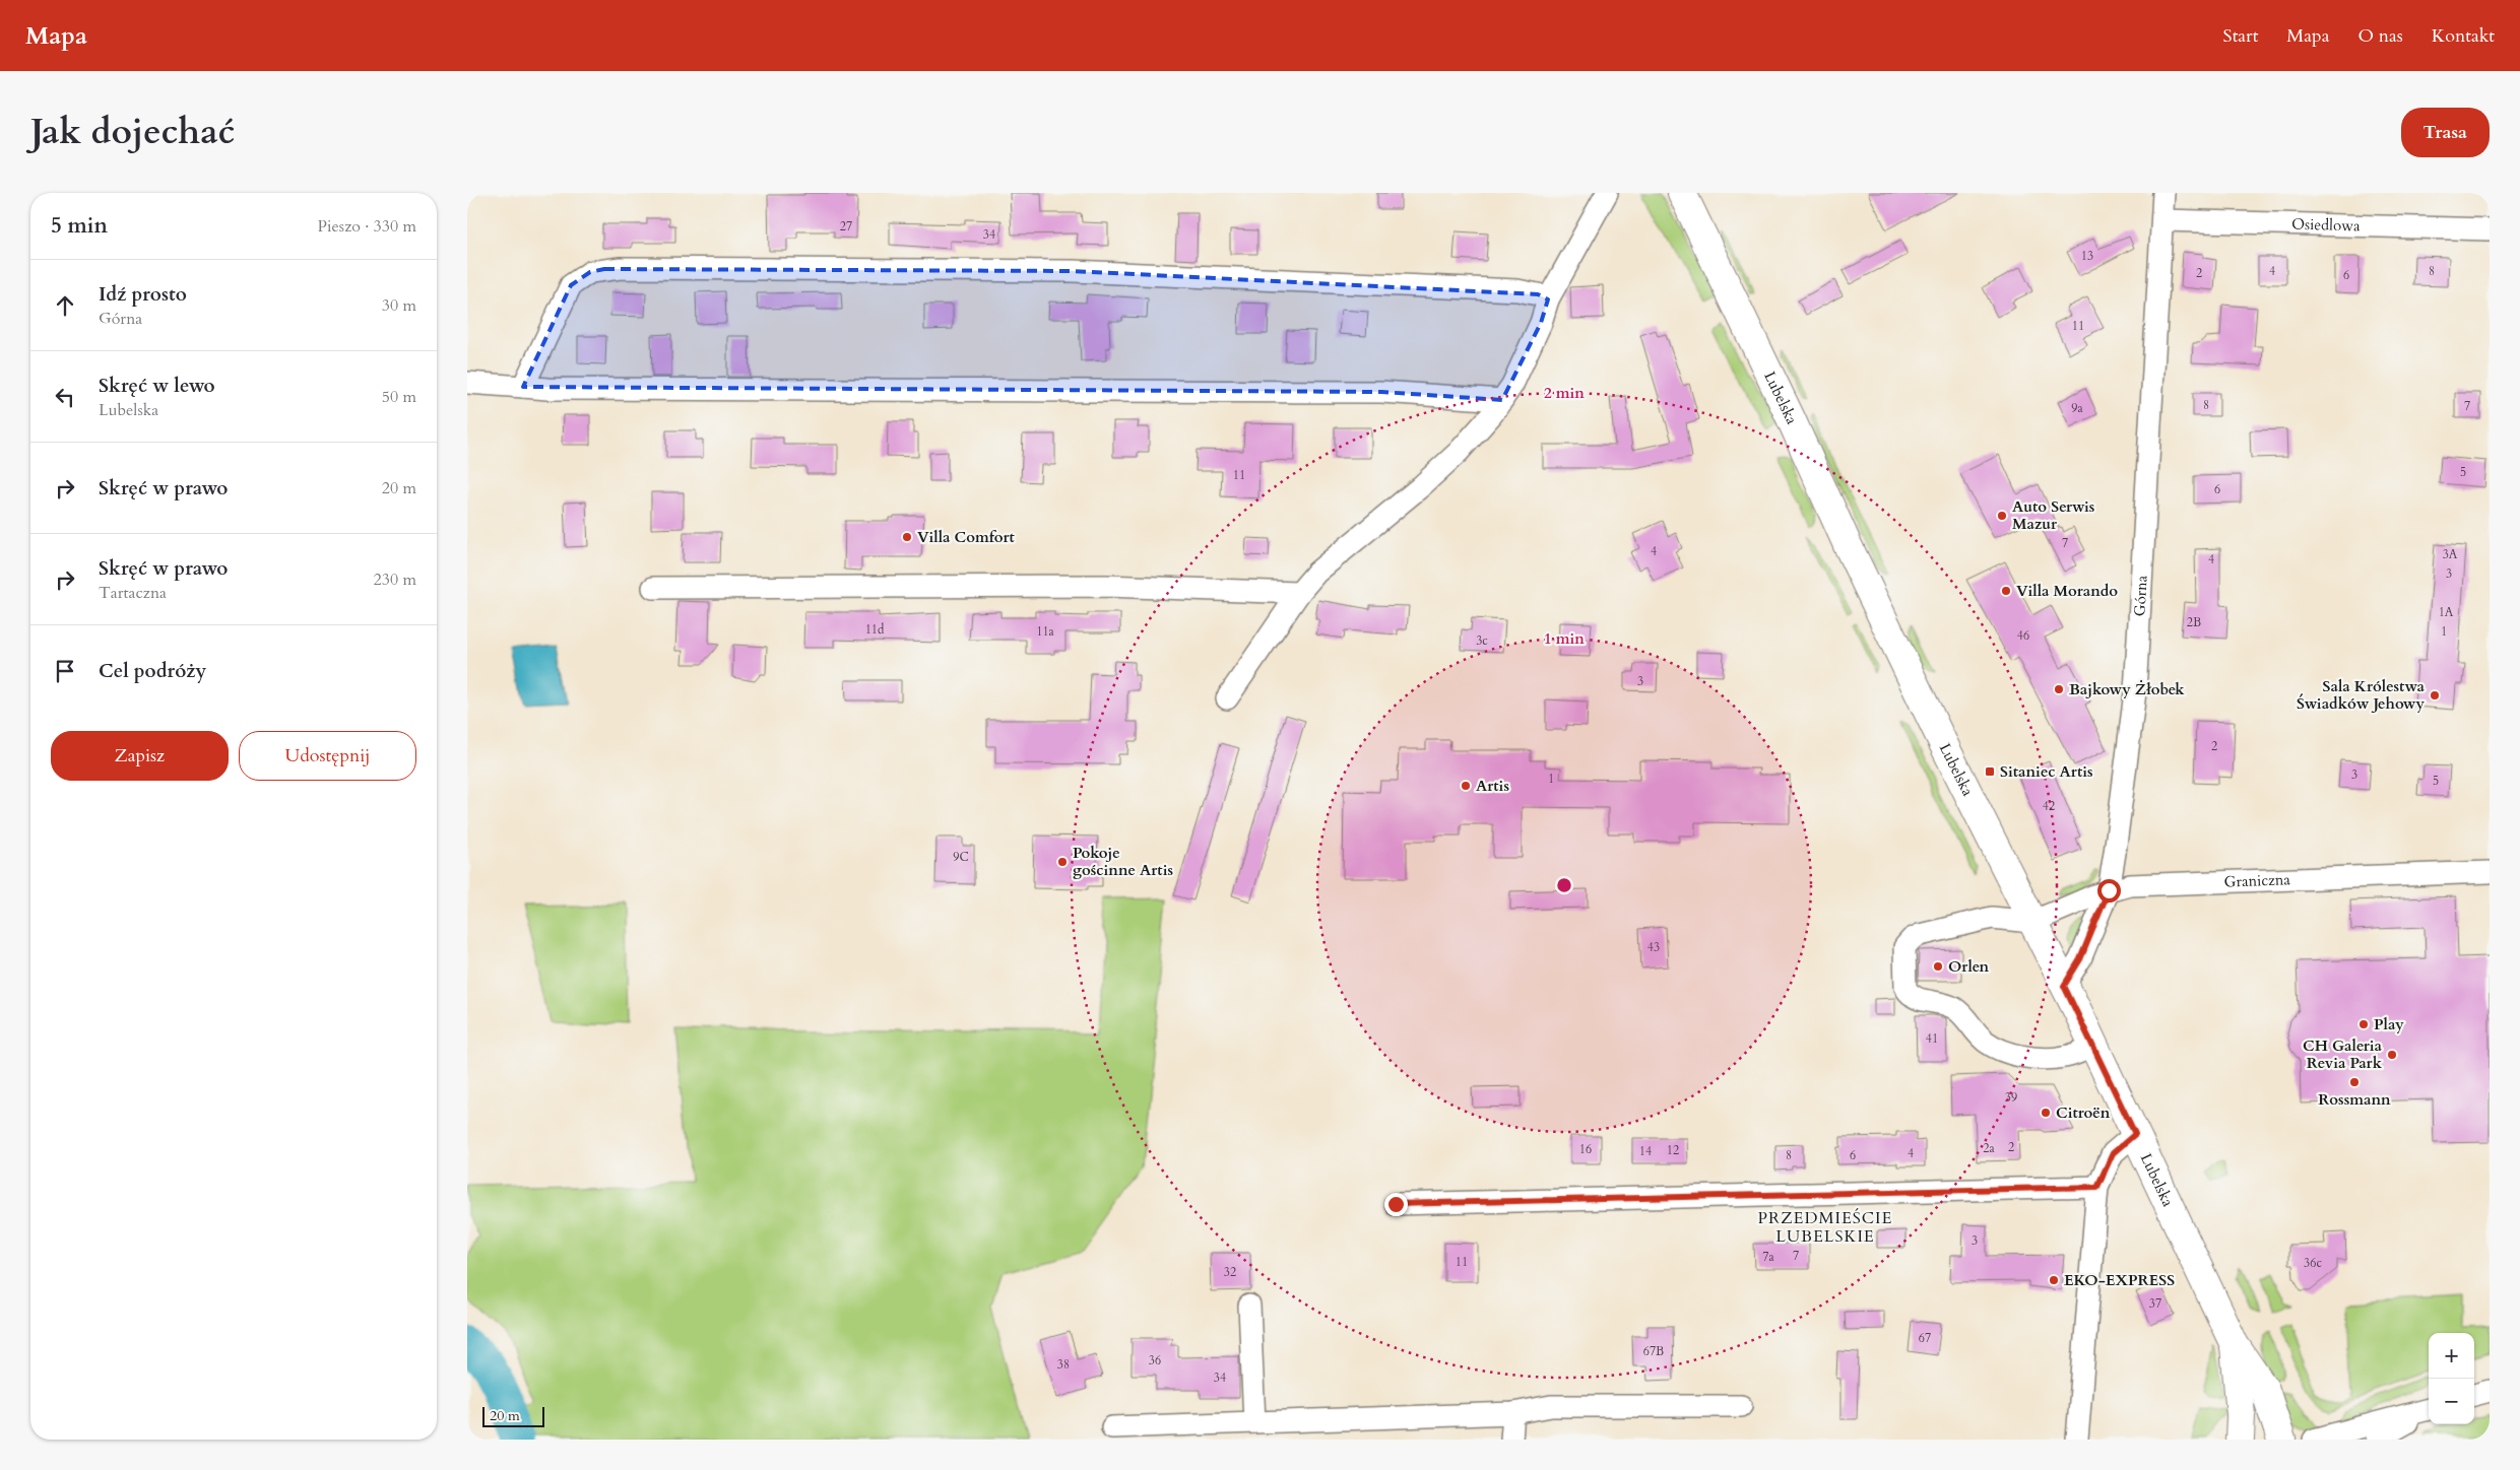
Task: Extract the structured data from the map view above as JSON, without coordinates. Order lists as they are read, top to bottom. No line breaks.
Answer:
{"streets":{"main road":["Lubelska"],"street":["Osiedlowa","Górna","Graniczna"]},"crossings":[["Osiedlowa","Górna"],["Lubelska","Górna"],["Lubelska","Graniczna"],["Górna","Graniczna"]],"districts":["PRZEDMIEŚCIE LUBELSKIE"],"places":{"other":["Auto Serwis Mazur","Villa Comfort","Villa Morando","Bajkowy Żłobek","Sala Królestwa Świadków Jehowy","Artis","Pokoje gościnne Artis","Orlen","Play","CH Galeria Revia Park","Rossmann","Citroën","EKO-EXPRESS"],"transit":["Sitaniec Artis"]},"house_numbers":["27","34","13","4","8","2","6","11","8","7","9a","5","11","6","7","4","3A","4","3","1A","2B","11d","11a","1","46","3c","3","2","3","1","5","42","9C","43","41","39","2","2a","16","12","14","4","8","6","3","7","7a","11","36c","32","37","67","67B","36","38","34"],"scale_bar":"20 m","page":{"header":"Mapa","nav":["Start","Mapa","O nas","Kontakt"],"title":"Jak dojechać","buttons":["Trasa",["Zapisz","Udostępnij"]],"heading":["5 min","Pieszo · 330 m"],"list":[["Idź prosto","Górna","30 m"],["Skręć w lewo","Lubelska","50 m"],["Skręć w prawo","20 m"],["Skręć w prawo","Tartaczna","230 m"],"Cel podróży"],"map_buttons":["+","−"],"scale":"20 m"},"rings":["2 min","1 min"]}
